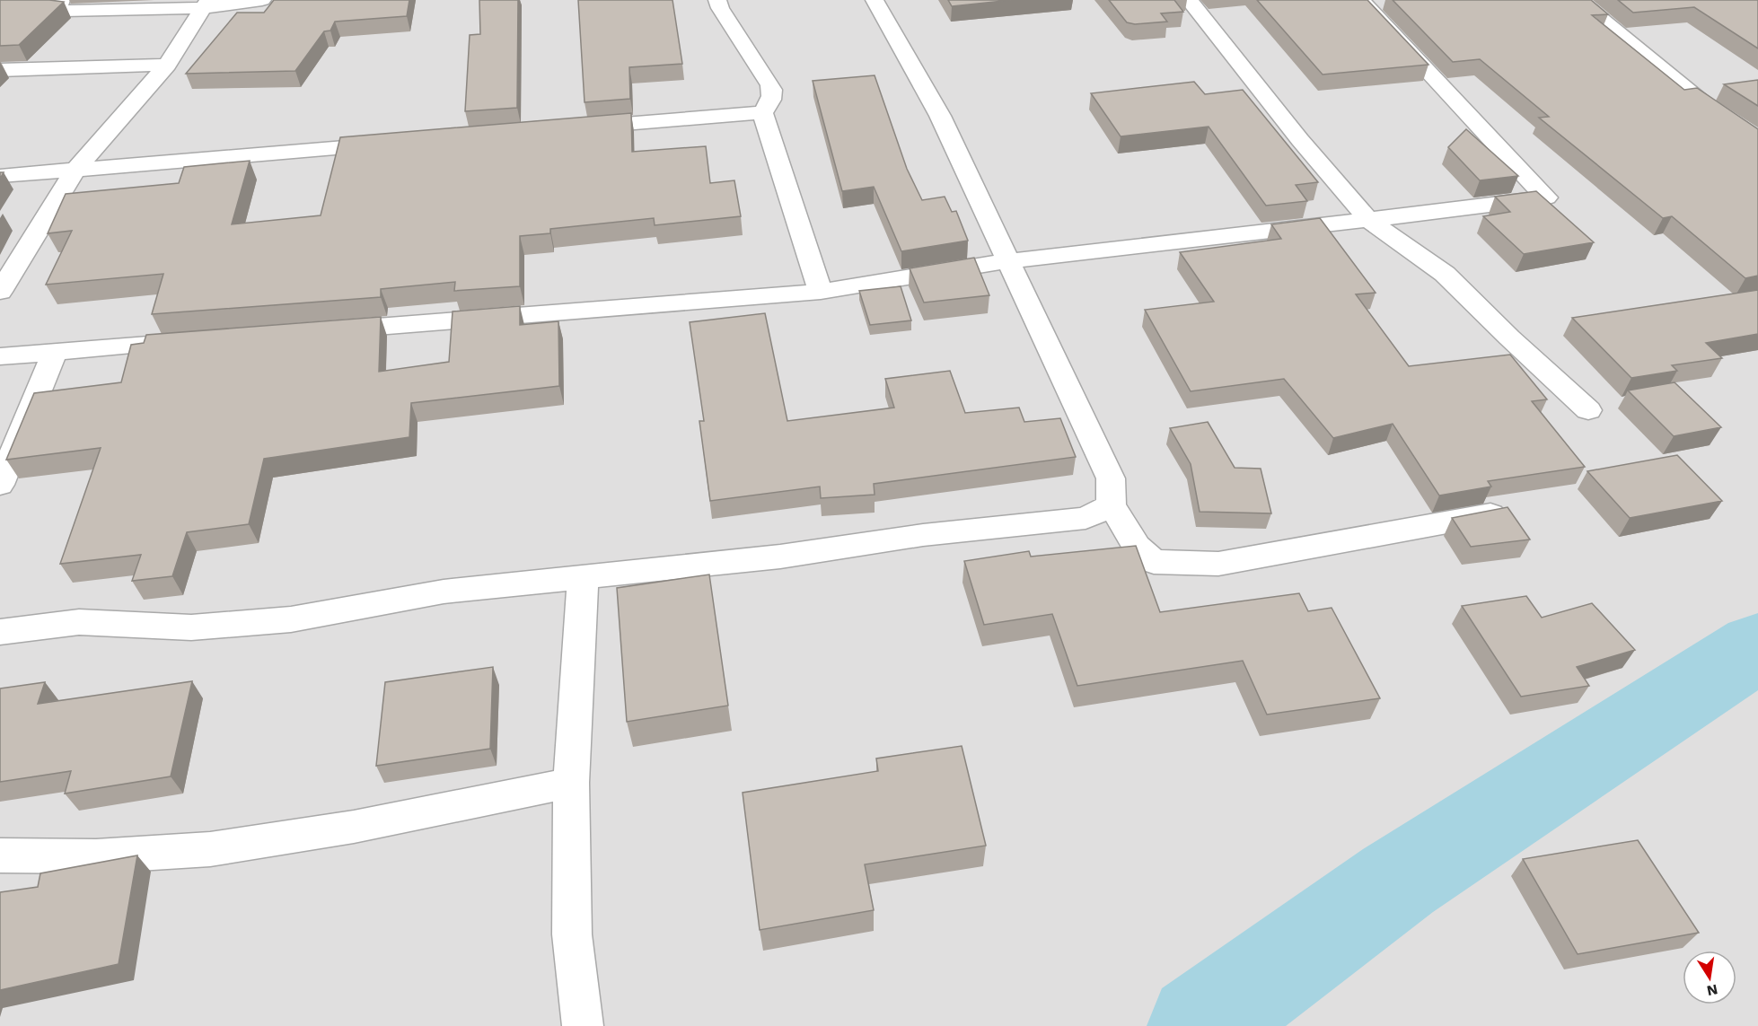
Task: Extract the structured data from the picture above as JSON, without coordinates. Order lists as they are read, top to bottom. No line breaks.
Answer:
{"north":"bottom"}
